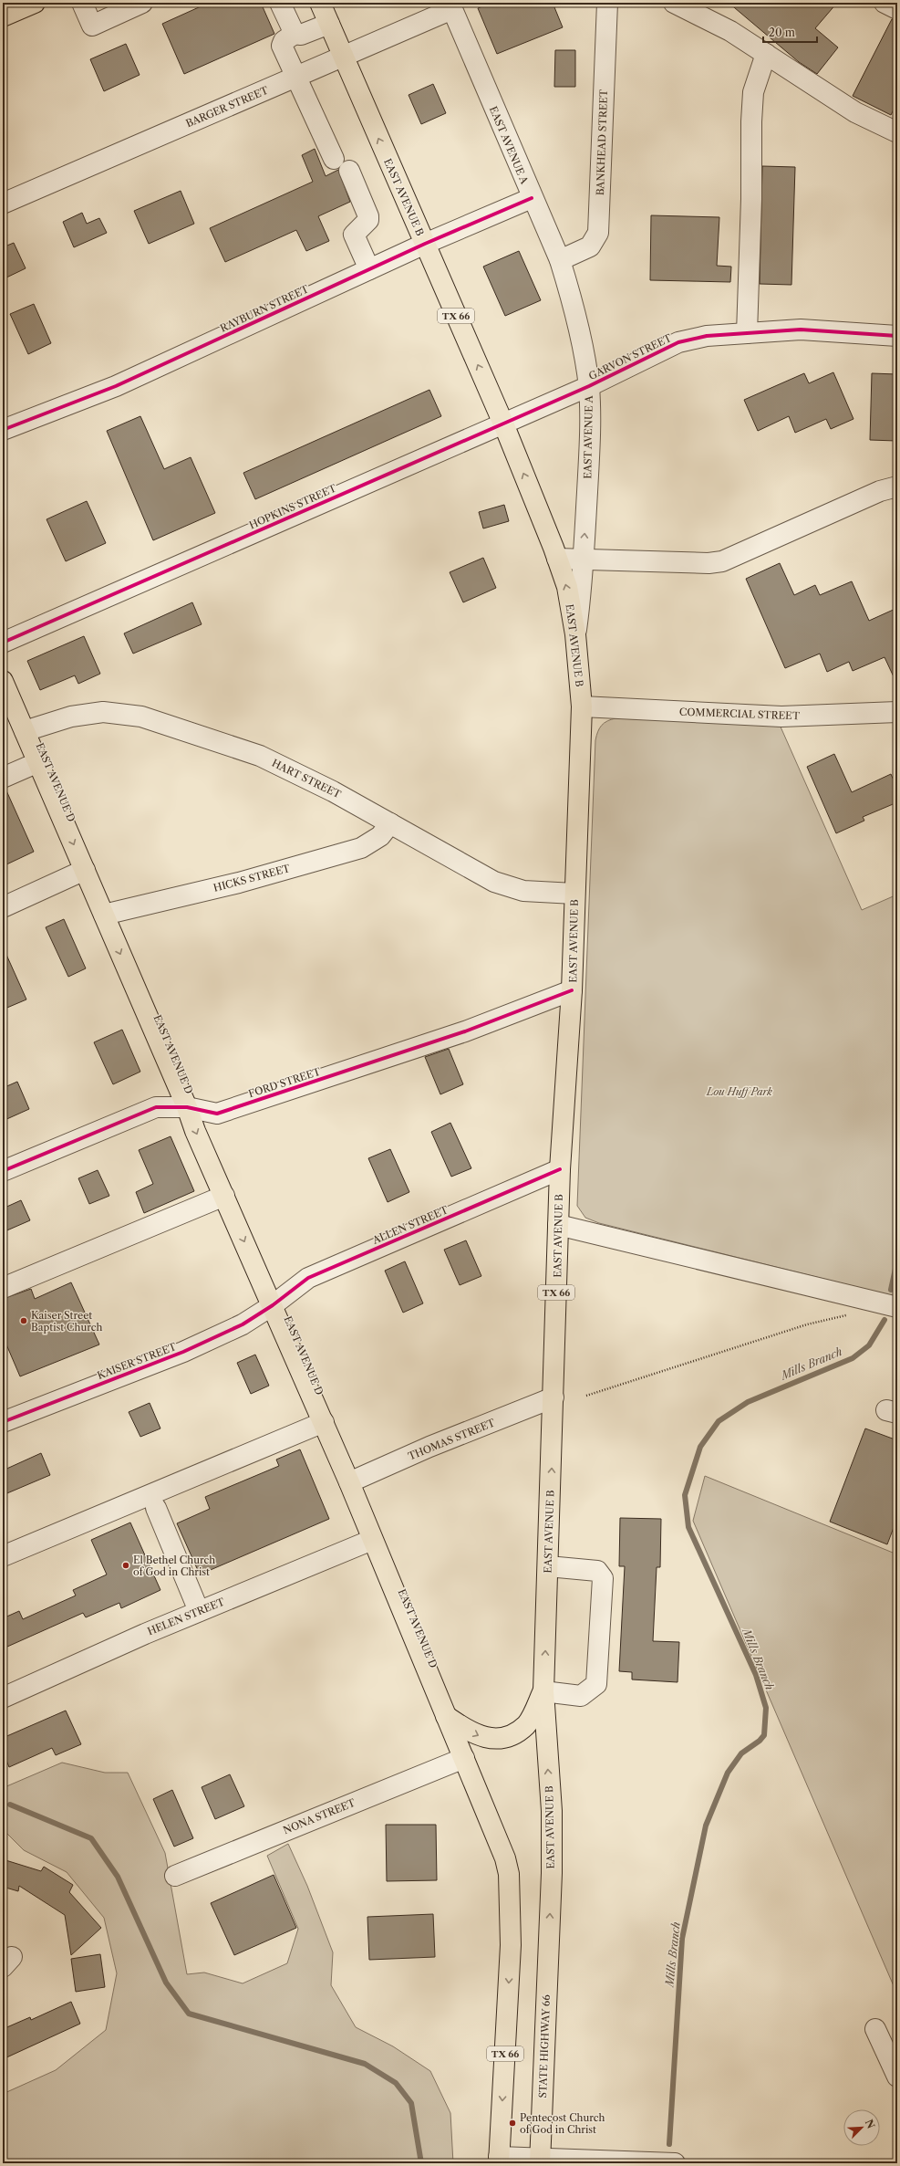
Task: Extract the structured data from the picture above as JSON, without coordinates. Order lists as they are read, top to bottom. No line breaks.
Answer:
{"streets":{"main road":["EAST AVENUE B","TX 66","EAST AVENUE D","STATE HIGHWAY 66"],"street":["BARGER STREET","BANKHEAD STREET","EAST AVENUE A","RAYBURN STREET","GARVON STREET","HOPKINS STREET","COMMERCIAL STREET","HART STREET","HICKS STREET","FORD STREET","ALLEN STREET","KAISER STREET","THOMAS STREET","HELEN STREET","NONA STREET"]},"crossings":[["BARGER STREET","EAST AVENUE A"],["BARGER STREET","EAST AVENUE B"],["BANKHEAD STREET","EAST AVENUE A"],["EAST AVENUE A","EAST AVENUE B"],["EAST AVENUE A","RAYBURN STREET"],["EAST AVENUE A","GARVON STREET"],["EAST AVENUE A","HOPKINS STREET"],["EAST AVENUE B","RAYBURN STREET"],["EAST AVENUE B","HOPKINS STREET"],["EAST AVENUE B","COMMERCIAL STREET"],["EAST AVENUE B","HART STREET"],["EAST AVENUE B","FORD STREET"],["EAST AVENUE B","ALLEN STREET"],["EAST AVENUE B","THOMAS STREET"],["EAST AVENUE B","STATE HIGHWAY 66"],["GARVON STREET","HOPKINS STREET"],["HART STREET","EAST AVENUE D"],["HART STREET","HICKS STREET"],["EAST AVENUE D","HICKS STREET"],["EAST AVENUE D","FORD STREET"],["EAST AVENUE D","ALLEN STREET"],["EAST AVENUE D","KAISER STREET"],["EAST AVENUE D","THOMAS STREET"],["EAST AVENUE D","HELEN STREET"],["EAST AVENUE D","NONA STREET"],["ALLEN STREET","KAISER STREET"]],"one_way":["EAST AVENUE B","EAST AVENUE D"],"water":["Mills Branch"],"parks":["Lou Huff Park"],"places":["Kaiser Street Baptist Church","El Bethel Church of God in Christ","Pentecost Church of God in Christ"],"scale_bar":"20 m","north":"top right"}
